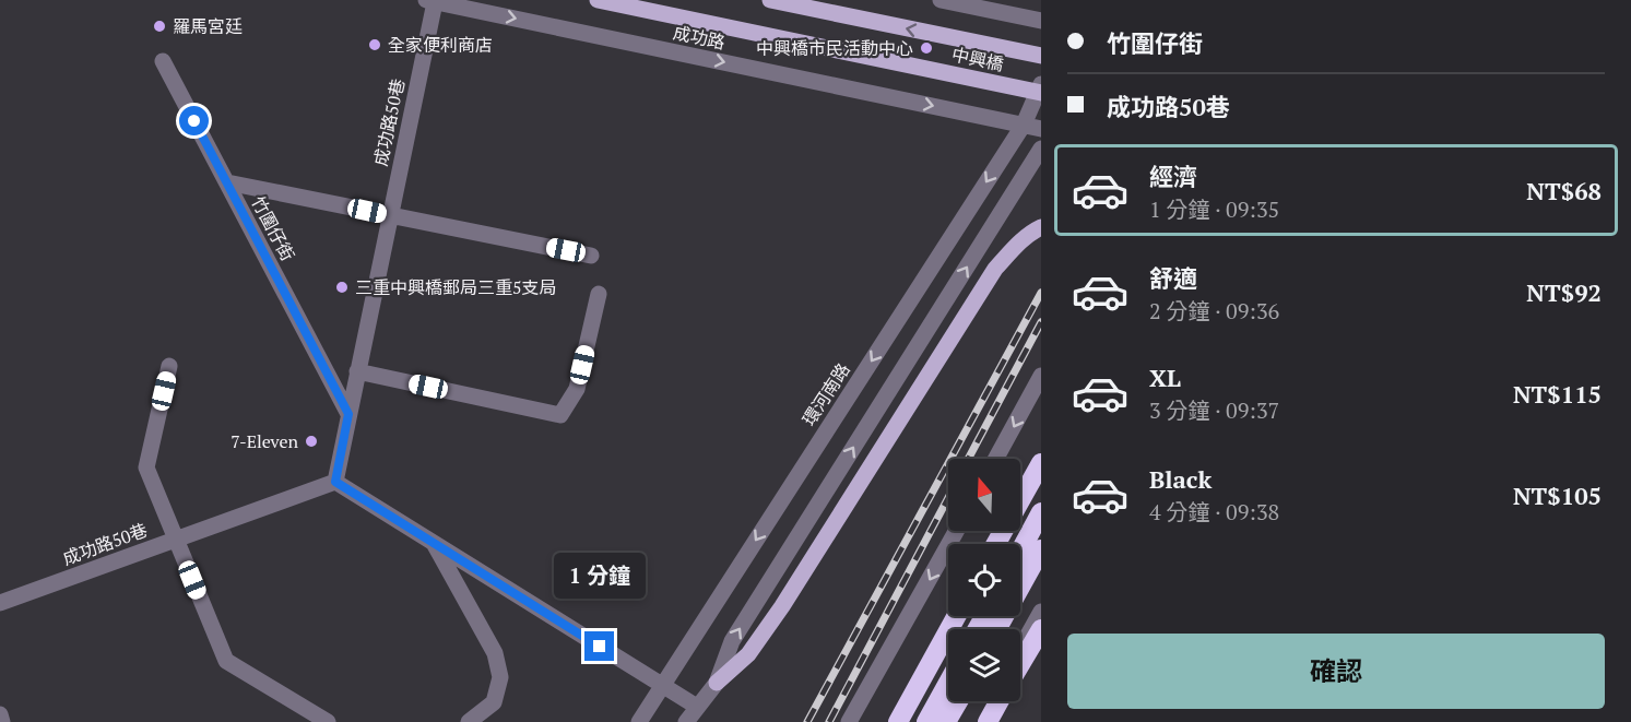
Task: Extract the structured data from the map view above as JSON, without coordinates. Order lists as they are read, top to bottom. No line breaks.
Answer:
{"streets":{"main road":["中興橋"],"street":["成功路","成功路50巷","竹圍仔街","環河南路"]},"crossings":[["成功路","成功路50巷"],["成功路","環河南路"],["成功路50巷","竹圍仔街"]],"one_way":["成功路"],"places":["羅馬宮廷","全家便利商店","中興橋市民活動中心","三重中興橋郵局三重5支局","7-Eleven"],"north":"top","page":{"banner":["竹圍仔街","成功路50巷"],"list":[{"name":"經濟","note":"1 分鐘 · 09:35","value":"NT$68"},{"name":"舒適","note":"2 分鐘 · 09:36","value":"NT$92"},{"name":"XL","note":"3 分鐘 · 09:37","value":"NT$115"},{"name":"Black","note":"4 分鐘 · 09:38","value":"NT$105"}],"bubble":"1 分鐘","buttons":"確認"}}
